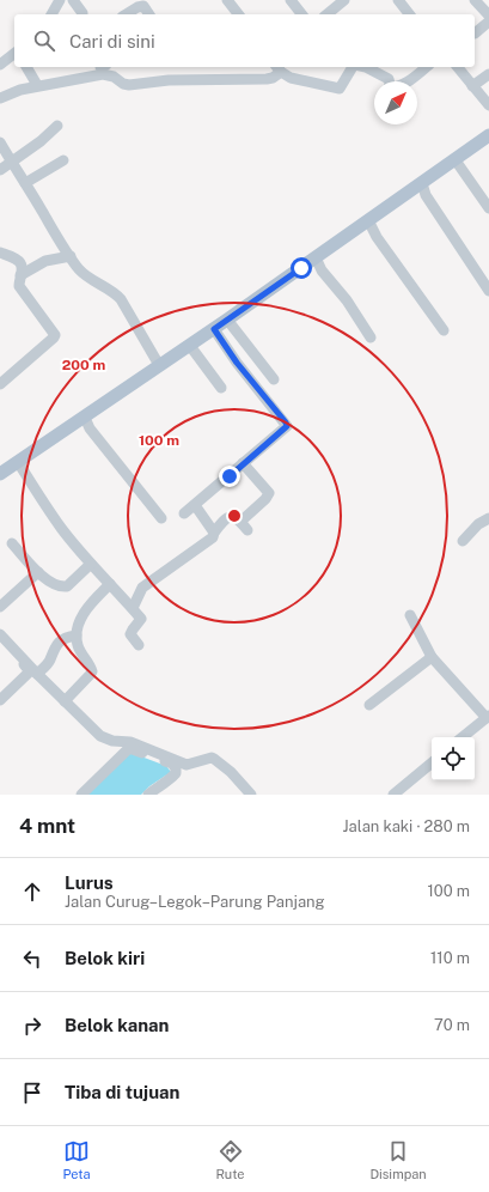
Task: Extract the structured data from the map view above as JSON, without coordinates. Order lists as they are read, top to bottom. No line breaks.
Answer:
{"north":"top right","page":{"search":"Cari di sini","heading":["4 mnt","Jalan kaki · 280 m"],"list":[["Lurus","Jalan Curug–Legok–Parung Panjang","100 m"],["Belok kiri","110 m"],["Belok kanan","70 m"],"Tiba di tujuan"],"nav":["Peta","Rute","Disimpan"]},"rings":["200 m","100 m"]}
